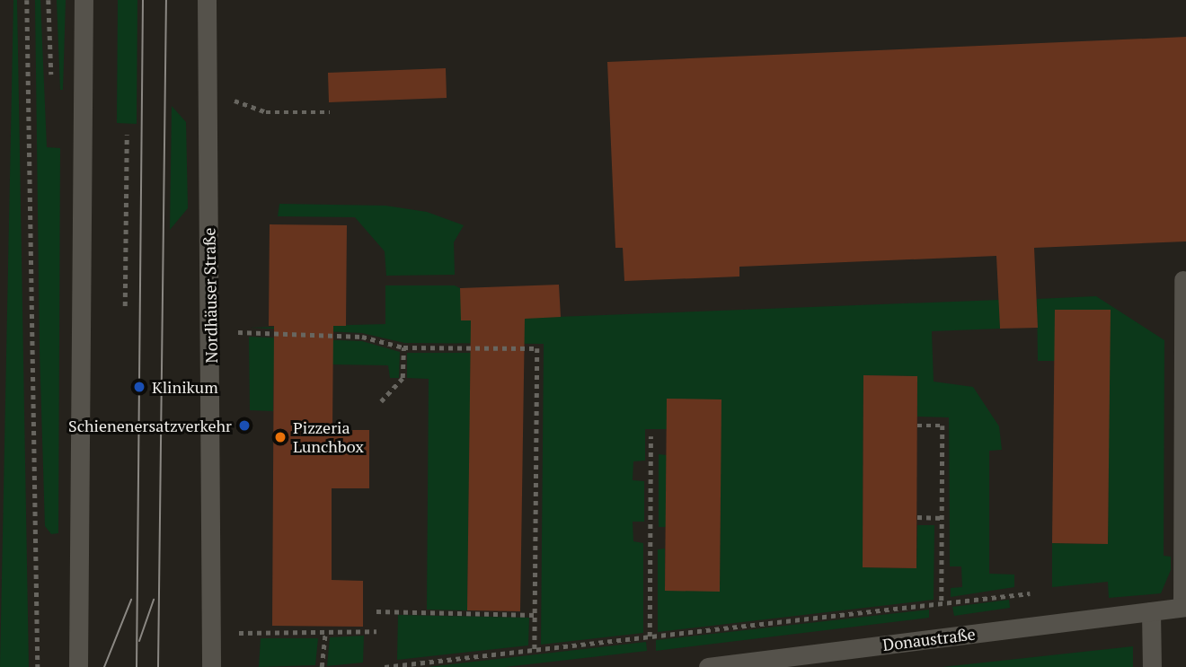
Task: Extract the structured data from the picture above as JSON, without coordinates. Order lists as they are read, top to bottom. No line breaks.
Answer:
{"streets":{"main road":["Nordhäuser Straße","Donaustraße"]},"places":["Klinikum","Schienenersatzverkehr","Pizzeria Lunchbox"]}
